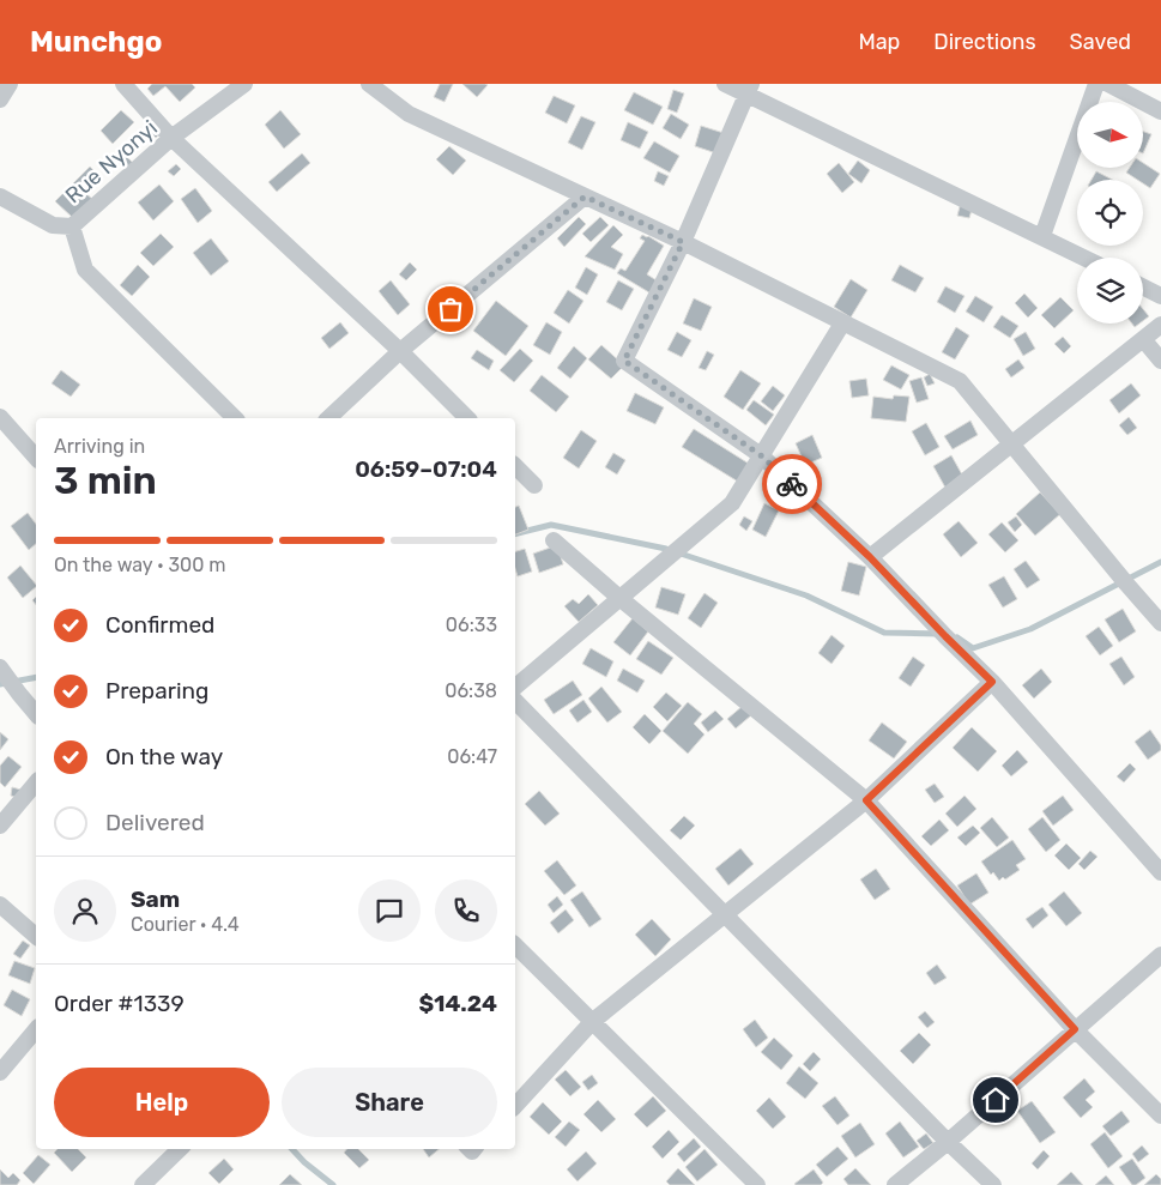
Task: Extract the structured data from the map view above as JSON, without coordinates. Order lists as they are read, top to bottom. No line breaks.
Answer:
{"streets":{"street":["Rue Nyonyi"]},"north":"right","page":{"header":"Munchgo","nav":["Map","Directions","Saved"],"heading":["3 min","Arriving in","06:59–07:04"],"panel":["Sam","Courier · 4.4","Order #1339","$14.24"],"bar":"On the way · 300 m","list":[["Confirmed","06:33"],["Preparing","06:38"],["On the way","06:47"],"Delivered"],"buttons":["Help","Share"]}}
